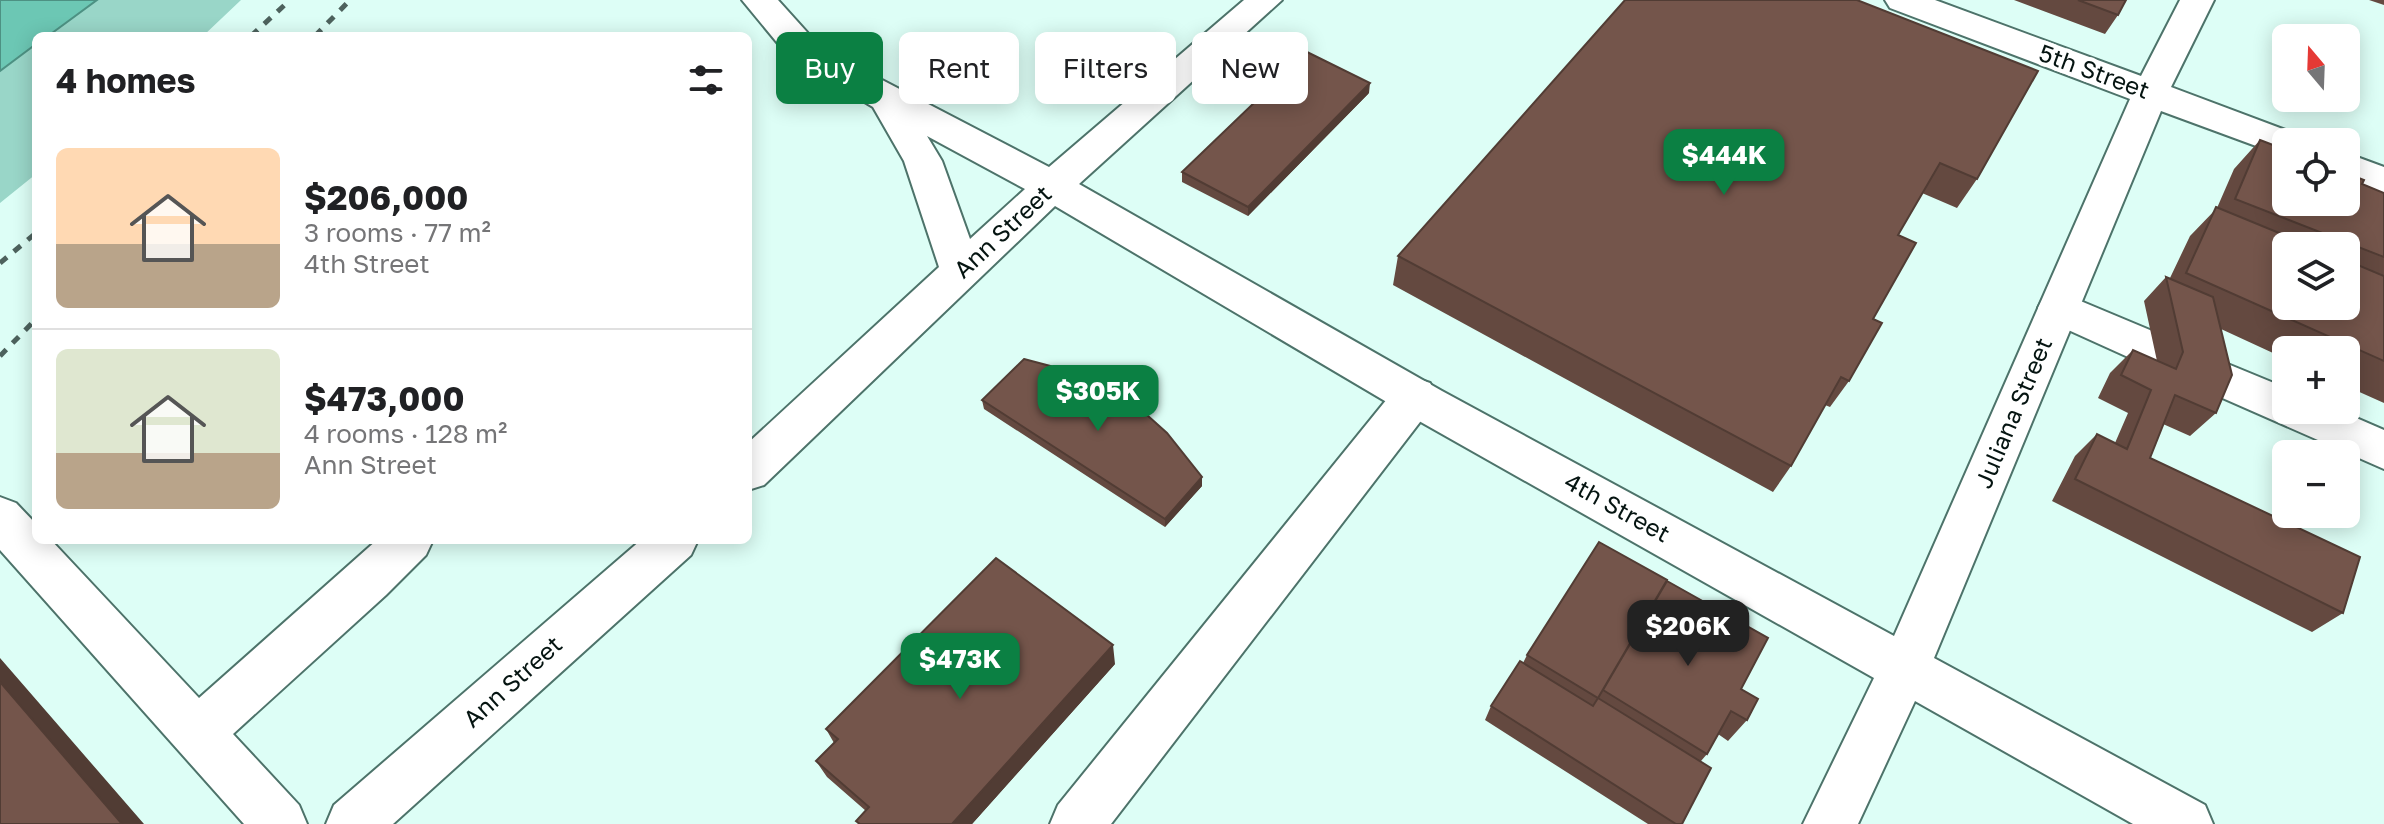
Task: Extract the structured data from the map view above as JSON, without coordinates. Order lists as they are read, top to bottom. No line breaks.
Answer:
{"streets":{"main road":["5th Street","Ann Street","Juliana Street","4th Street"]},"crossings":[["5th Street","Juliana Street"],["Ann Street","4th Street"],["Juliana Street","4th Street"]],"north":"top","page":{"map_buttons":["+","−"],"chip":["Buy","Rent","Filters","New"],"heading":"4 homes","list":[{"name":"$206,000","note":"3 rooms · 77 m² · 4th Street"},{"name":"$473,000","note":"4 rooms · 128 m² · Ann Street"}],"price":["$444K","$305K","$206K","$473K"]}}
